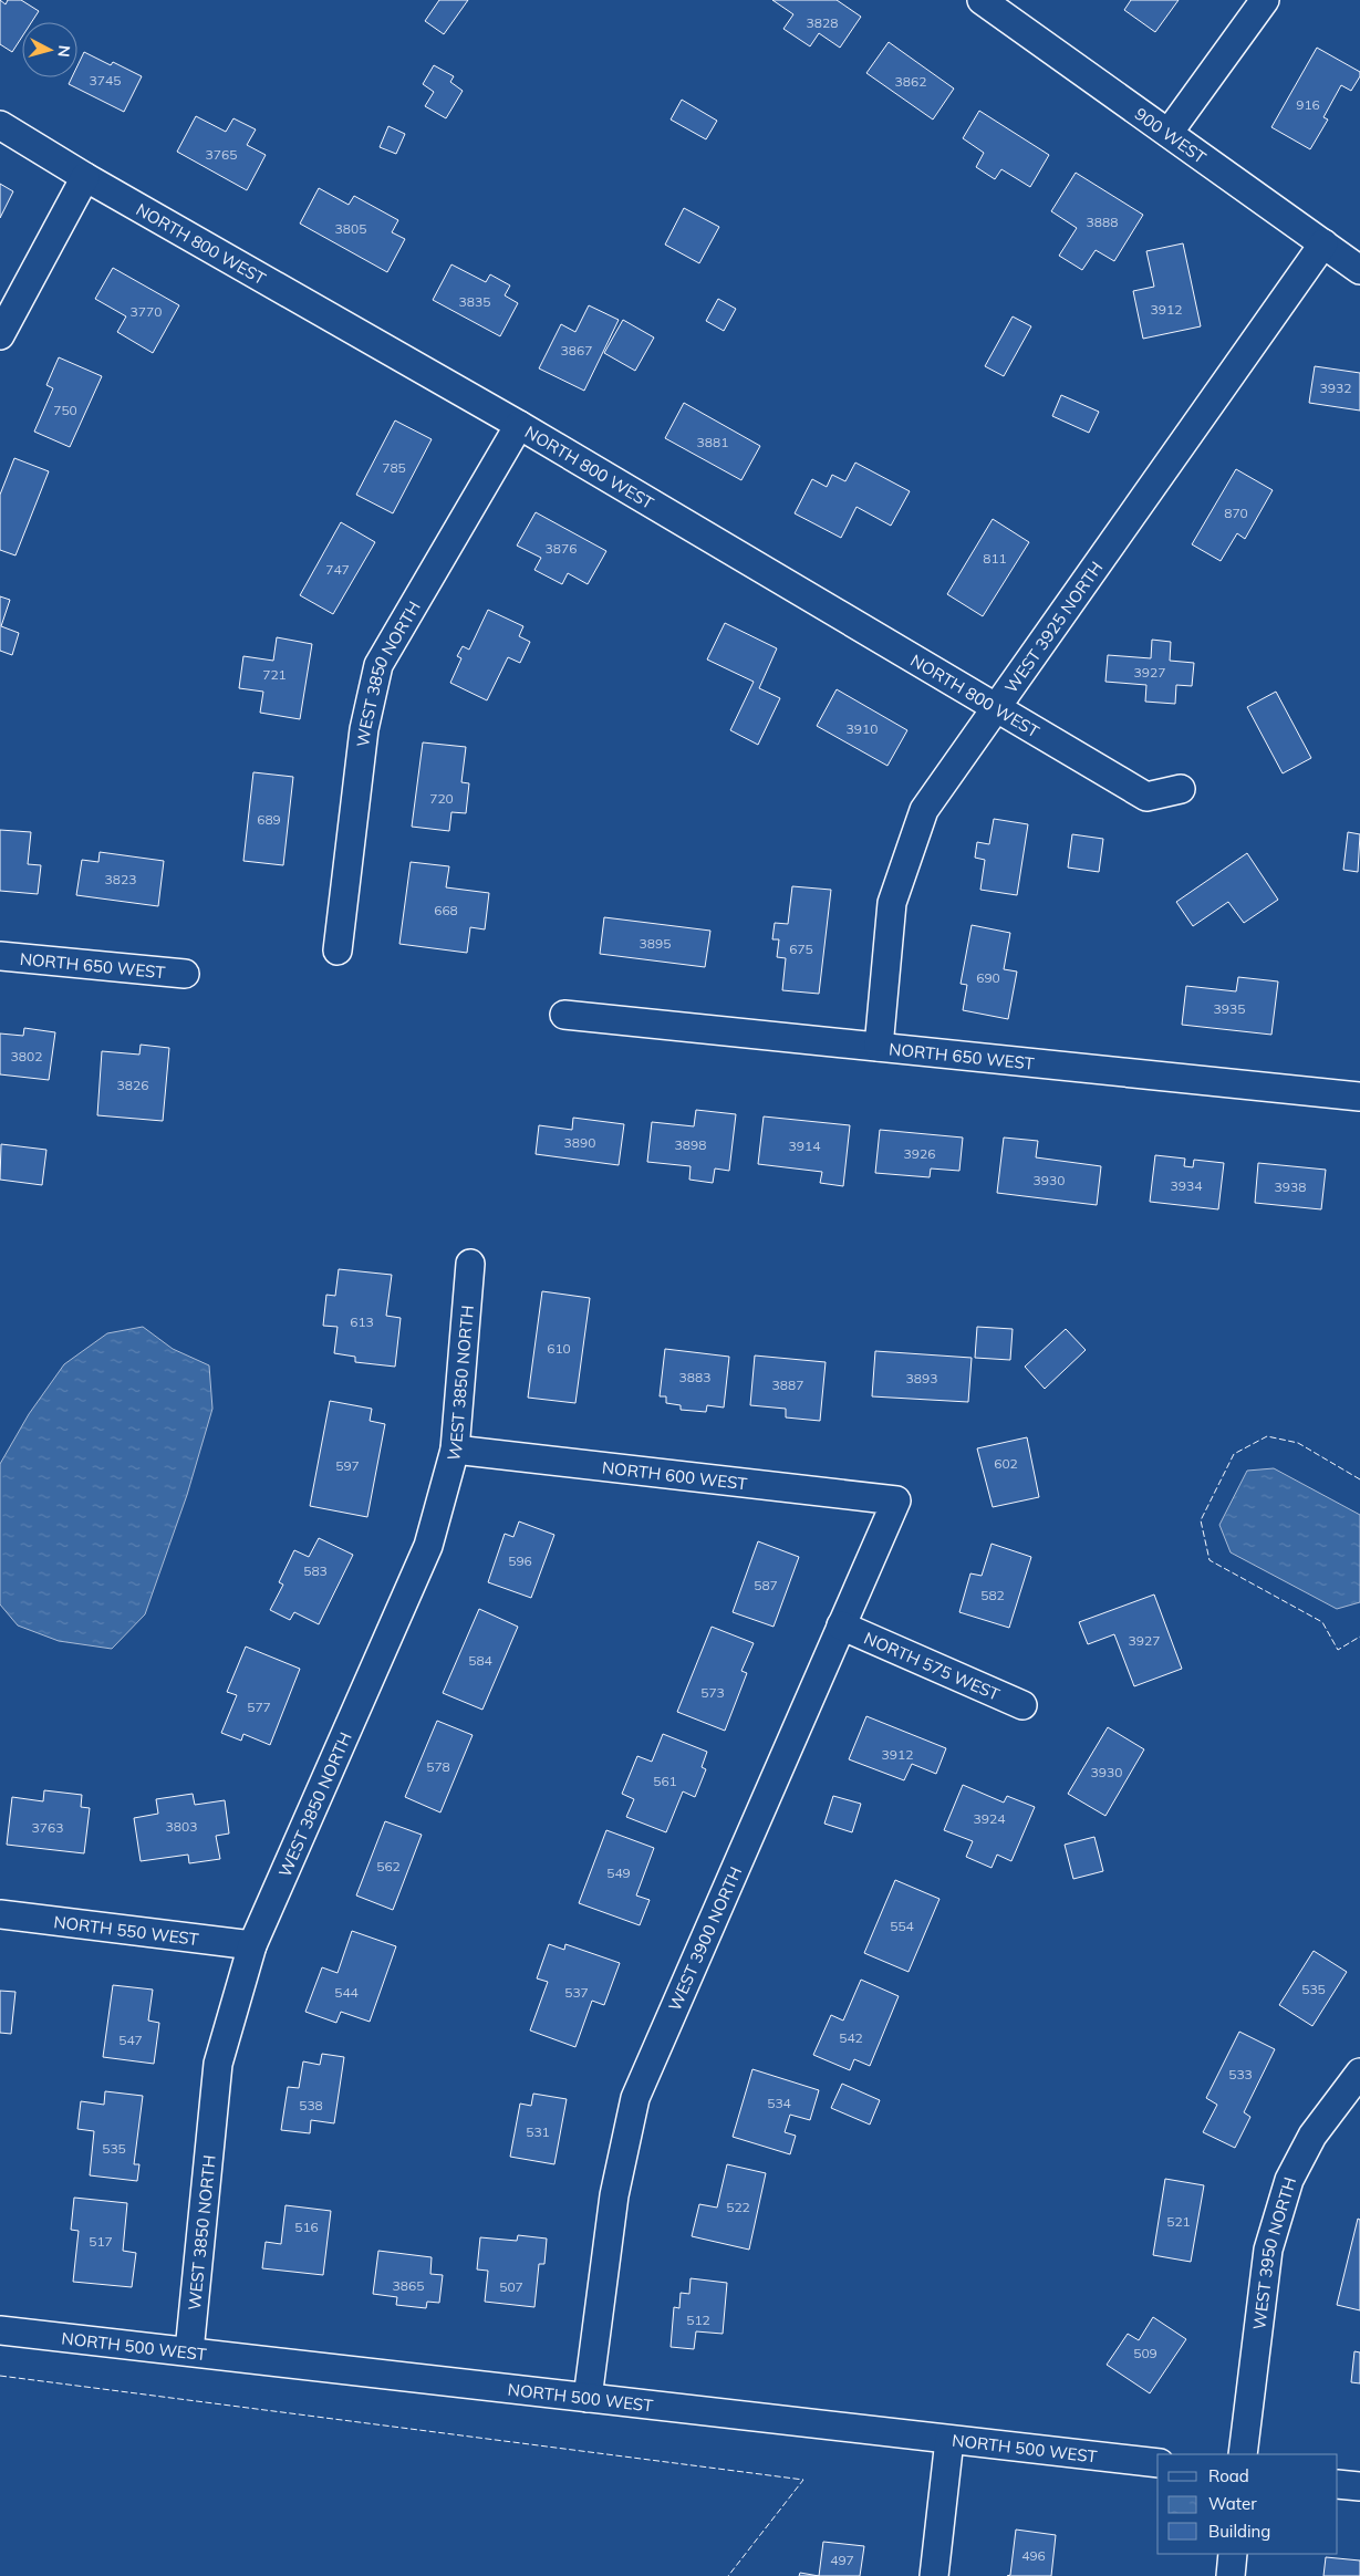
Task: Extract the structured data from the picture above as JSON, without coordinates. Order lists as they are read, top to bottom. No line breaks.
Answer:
{"streets":{"street":["900 WEST","NORTH 800 WEST","WEST 3925 NORTH","WEST 3850 NORTH","NORTH 650 WEST","NORTH 600 WEST","NORTH 575 WEST","NORTH 550 WEST","WEST 3900 NORTH","WEST 3950 NORTH","NORTH 500 WEST"]},"crossings":[["900 WEST","WEST 3925 NORTH"],["NORTH 800 WEST","WEST 3925 NORTH"],["NORTH 800 WEST","WEST 3850 NORTH"],["WEST 3925 NORTH","NORTH 650 WEST"],["WEST 3850 NORTH","NORTH 600 WEST"],["WEST 3850 NORTH","NORTH 550 WEST"],["WEST 3850 NORTH","NORTH 500 WEST"],["NORTH 600 WEST","WEST 3900 NORTH"],["NORTH 575 WEST","WEST 3900 NORTH"],["WEST 3900 NORTH","NORTH 500 WEST"]],"house_numbers":["3828","3745","3862","916","3765","3888","3805","3835","3912","3770","3867","3932","750","3881","785","870","3876","811","747","3927","721","3910","720","689","3823","668","3895","675","690","3935","3802","3826","3890","3898","3914","3926","3930","3934","3938","613","610","3883","3893","3887","602","597","596","583","587","582","3927","584","573","577","3912","578","3930","561","3924","3803","3763","562","549","554","535","544","537","542","547","533","534","538","531","535","522","521","516","517","3865","507","512","509","496","497"],"legend":["Road","Water","Building"],"north":"right"}
